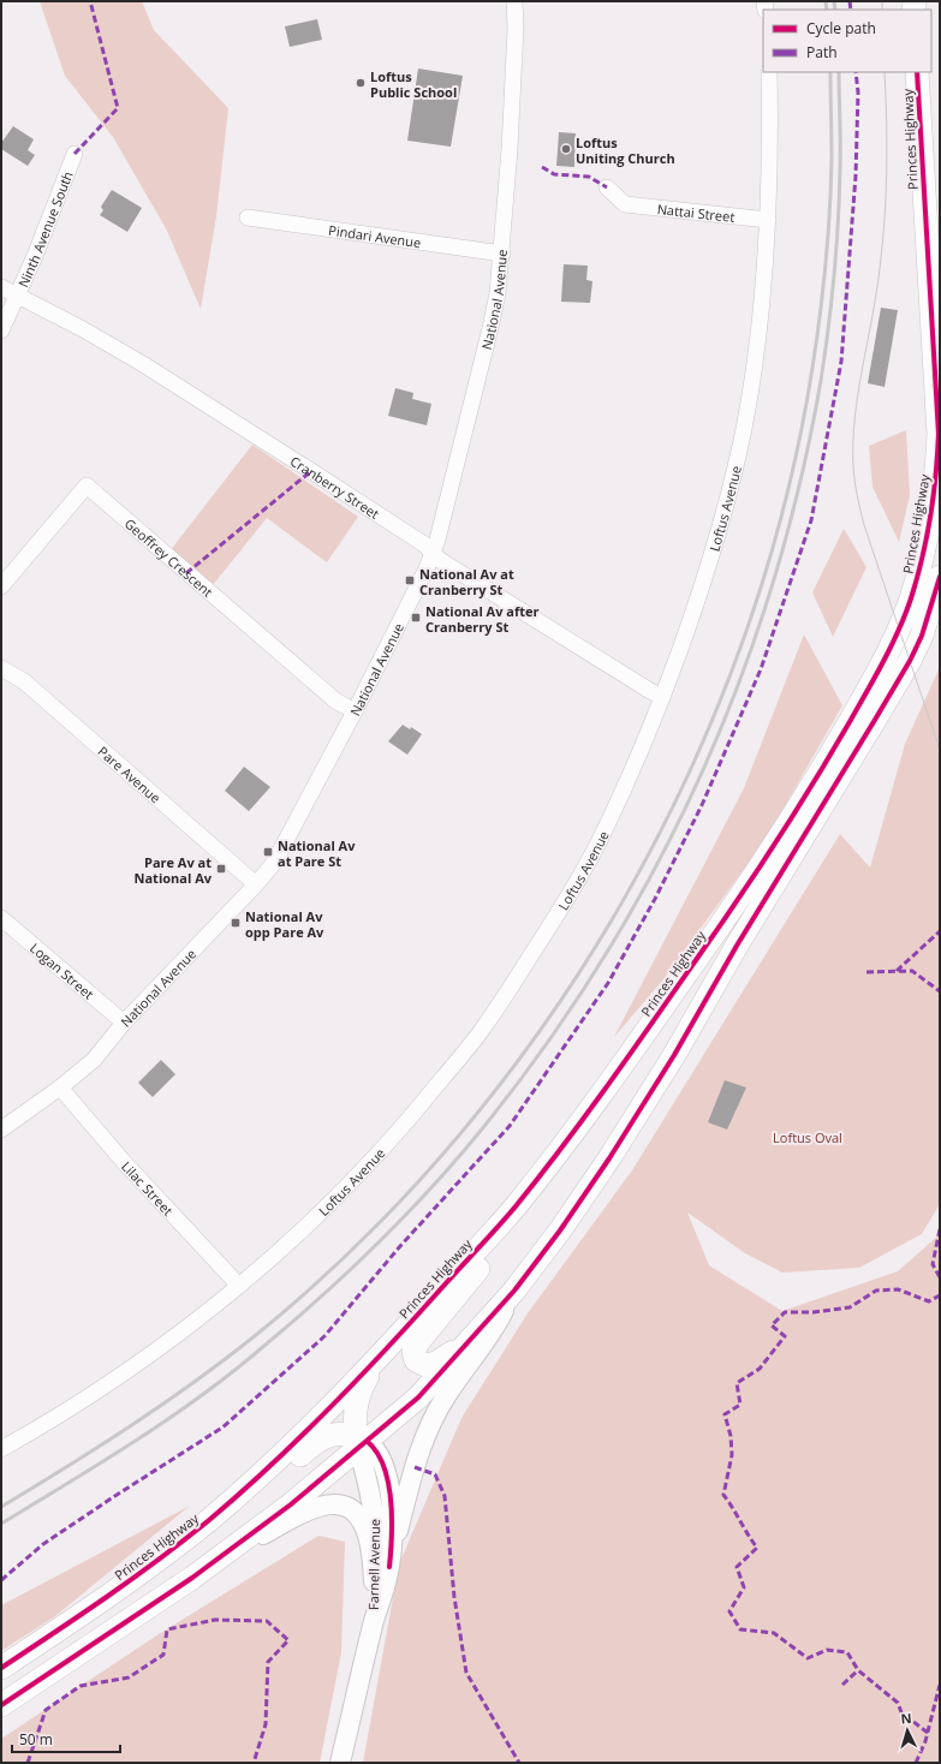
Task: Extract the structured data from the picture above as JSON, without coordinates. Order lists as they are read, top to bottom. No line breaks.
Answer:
{"streets":{"highway":["Princes Highway"],"main road":["Farnell Avenue"],"street":["Nattai Street","Ninth Avenue South","Pindari Avenue","National Avenue","Cranberry Street","Loftus Avenue","Geoffrey Crescent","Pare Avenue","Logan Street","Lilac Street"]},"crossings":[["Nattai Street","Loftus Avenue"],["Ninth Avenue South","Cranberry Street"],["Pindari Avenue","National Avenue"],["National Avenue","Cranberry Street"],["National Avenue","Geoffrey Crescent"],["National Avenue","Pare Avenue"],["National Avenue","Logan Street"],["National Avenue","Lilac Street"],["Cranberry Street","Loftus Avenue"],["Loftus Avenue","Lilac Street"]],"parks":["Loftus Oval"],"places":{"other":["Loftus Public School","Loftus Uniting Church"],"transit":["National Av at Cranberry St","National Av after Cranberry St","National Av at Pare St","Pare Av at National Av","National Av opp Pare Av"]},"legend":["Cycle path","Path"],"scale_bar":"50 m","north":"top"}
